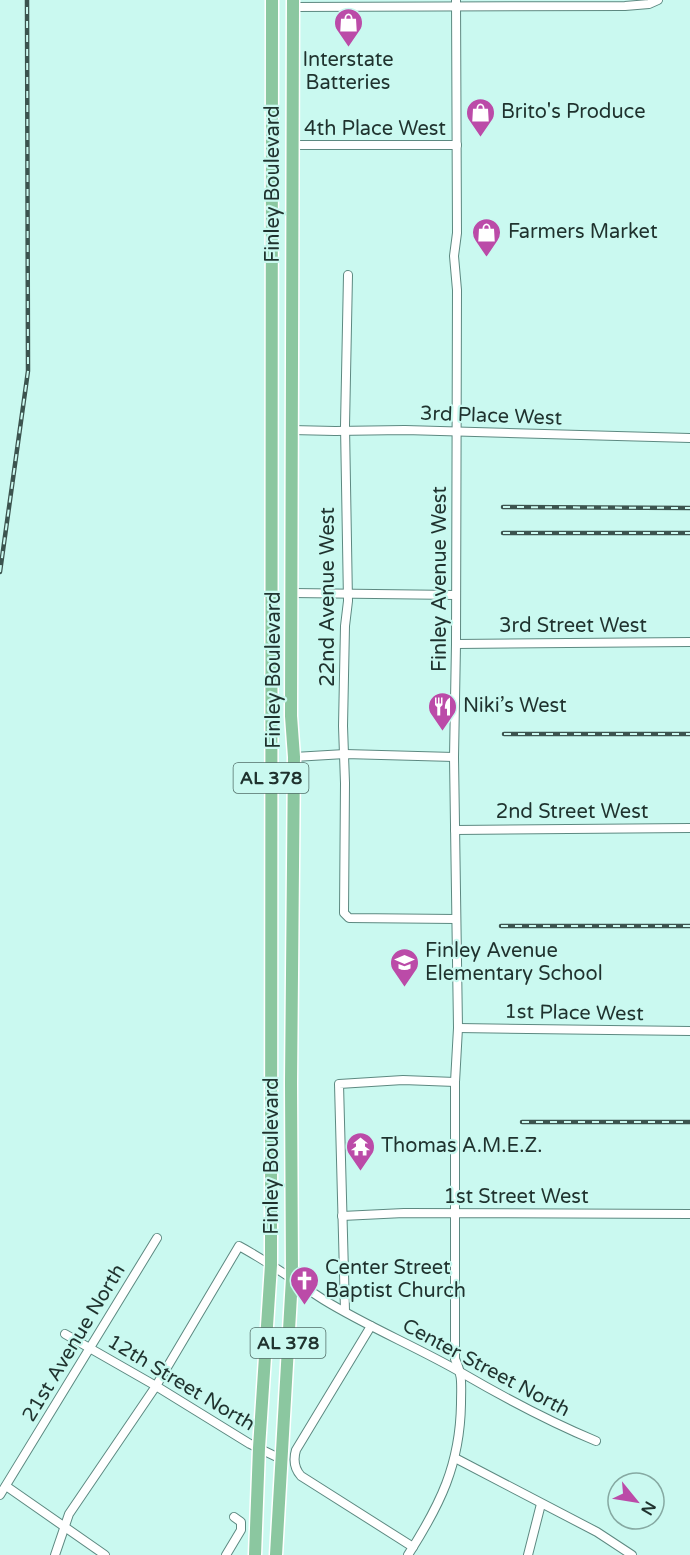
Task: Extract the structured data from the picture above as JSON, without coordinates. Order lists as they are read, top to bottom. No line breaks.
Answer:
{"streets":{"main road":["Finley Boulevard","AL 378"],"street":["4th Place West","3rd Place West","Finley Avenue West","22nd Avenue West","3rd Street West","2nd Street West","1st Place West","1st Street West","21st Avenue North","Center Street North","12th Street North"]},"crossings":[["4th Place West","Finley Boulevard"],["4th Place West","Finley Avenue West"],["Finley Boulevard","3rd Place West"],["Finley Boulevard","Center Street North"],["Finley Boulevard","12th Street North"],["3rd Place West","Finley Avenue West"],["3rd Place West","22nd Avenue West"],["Finley Avenue West","22nd Avenue West"],["Finley Avenue West","3rd Street West"],["Finley Avenue West","2nd Street West"],["Finley Avenue West","1st Place West"],["Finley Avenue West","1st Street West"],["Finley Avenue West","Center Street North"],["21st Avenue North","12th Street North"]],"places":{"shop":["Interstate Batteries","Brito's Produce","Farmers Market"],"restaurant":["Niki’s West"],"school or university":["Finley Avenue Elementary School"],"temple":["Thomas A.M.E.Z."],"church":["Center Street Baptist Church"]},"north":"bottom right"}
